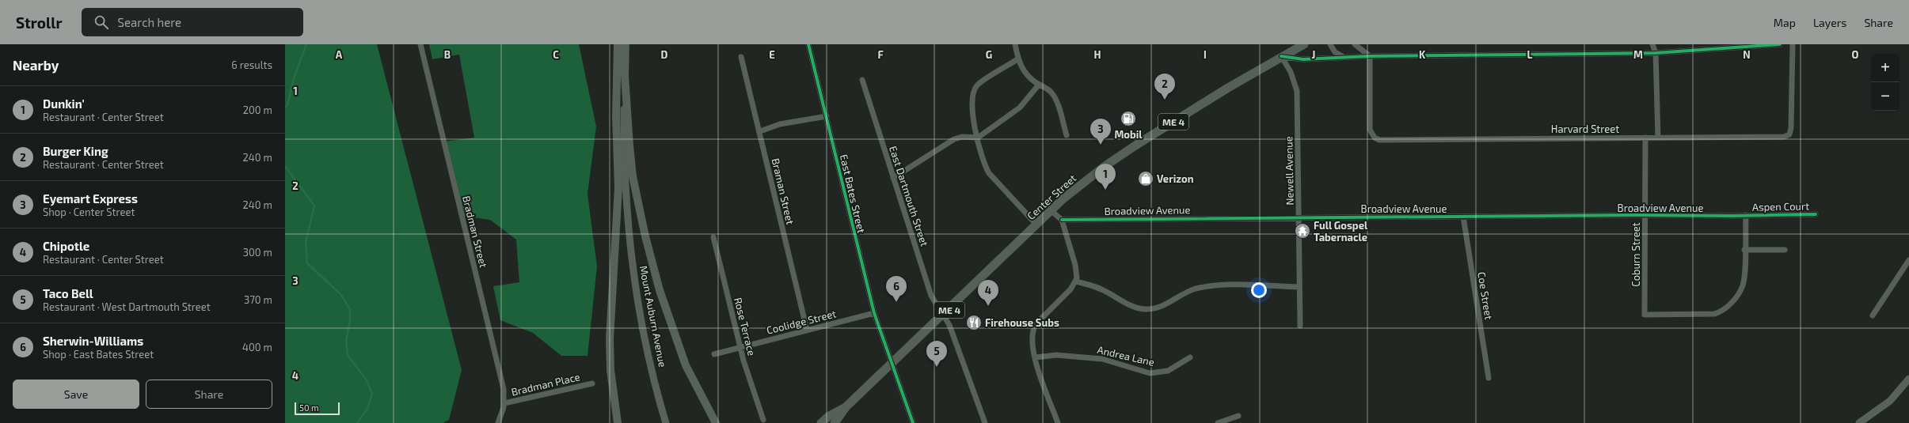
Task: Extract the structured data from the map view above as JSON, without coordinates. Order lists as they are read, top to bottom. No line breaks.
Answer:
{"streets":{"highway":["ME 4","Center Street"],"main road":["Mount Auburn Avenue"],"street":["Harvard Street","Newell Avenue","Braman Street","East Bates Street","East Dartmouth Street","Aspen Court","Broadview Avenue","Bradman Street","Coburn Street","Coe Street","Coolidge Street","Rose Terrace","Andrea Lane","Bradman Place"]},"crossings":[["Harvard Street","Coburn Street"],["Newell Avenue","Center Street"],["Newell Avenue","Broadview Avenue"],["Braman Street","Coolidge Street"],["East Bates Street","Center Street"],["East Bates Street","Coolidge Street"],["East Dartmouth Street","Center Street"],["Aspen Court","Broadview Avenue"],["Broadview Avenue","Coburn Street"],["Broadview Avenue","Coe Street"],["Bradman Street","Bradman Place"],["Coolidge Street","Rose Terrace"]],"places":{"fuel station":["Mobil"],"shop":["Verizon"],"temple":["Full Gospel Tabernacle"],"restaurant":["Firehouse Subs"]},"scale_bar":"50 m","page":{"header":"Strollr","search":"Search here","nav":["Map","Layers","Share"],"heading":["Nearby","6 results"],"map_buttons":["+","−"],"pins":["2","3","1","6","4","5"],"list":[{"mark":"1","name":"Dunkin'","note":"Restaurant · Center Street","value":"200 m"},{"mark":"2","name":"Burger King","note":"Restaurant · Center Street","value":"240 m"},{"mark":"3","name":"Eyemart Express","note":"Shop · Center Street","value":"240 m"},{"mark":"4","name":"Chipotle","note":"Restaurant · Center Street","value":"300 m"},{"mark":"5","name":"Taco Bell","note":"Restaurant · West Dartmouth Street","value":"370 m"},{"mark":"6","name":"Sherwin-Williams","note":"Shop · East Bates Street","value":"400 m"}],"buttons":["Save","Share"],"scale":"50 m"},"grid":{"columns":["A","B","C","D","E","F","G","H","I","J","K","L","M","N","O"],"rows":["1","2","3","4"]}}
